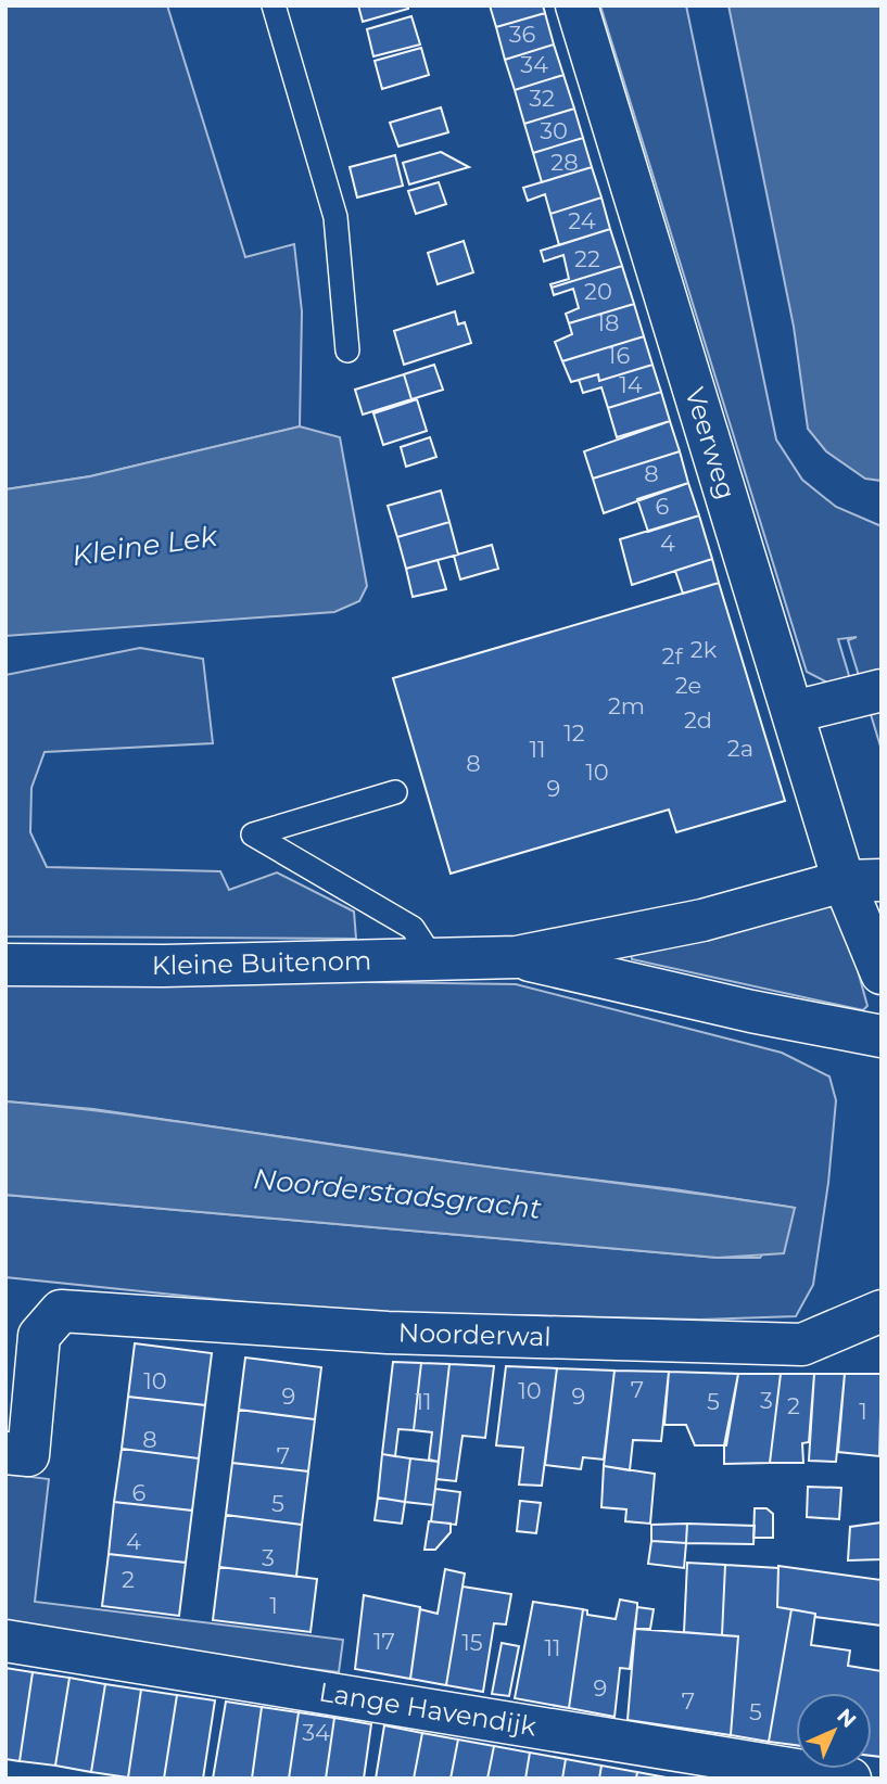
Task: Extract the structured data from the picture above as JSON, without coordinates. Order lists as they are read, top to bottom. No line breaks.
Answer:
{"streets":{"street":["Veerweg","Kleine Buitenom","Noorderwal","Lange Havendijk"]},"crossings":[["Veerweg","Kleine Buitenom"]],"water":["Kleine Lek","Noorderstadsgracht"],"house_numbers":["36","34","32","30","28","24","22","20","18","16","14","8","6","4","2k","2f","2e","2m","2d","12","2a","11","8","10","9","10","7","10","9","9","3","11","5","2","1","8","7","6","5","4","3","2","1","17","15","11","9","7","5","34"],"north":"top right"}
